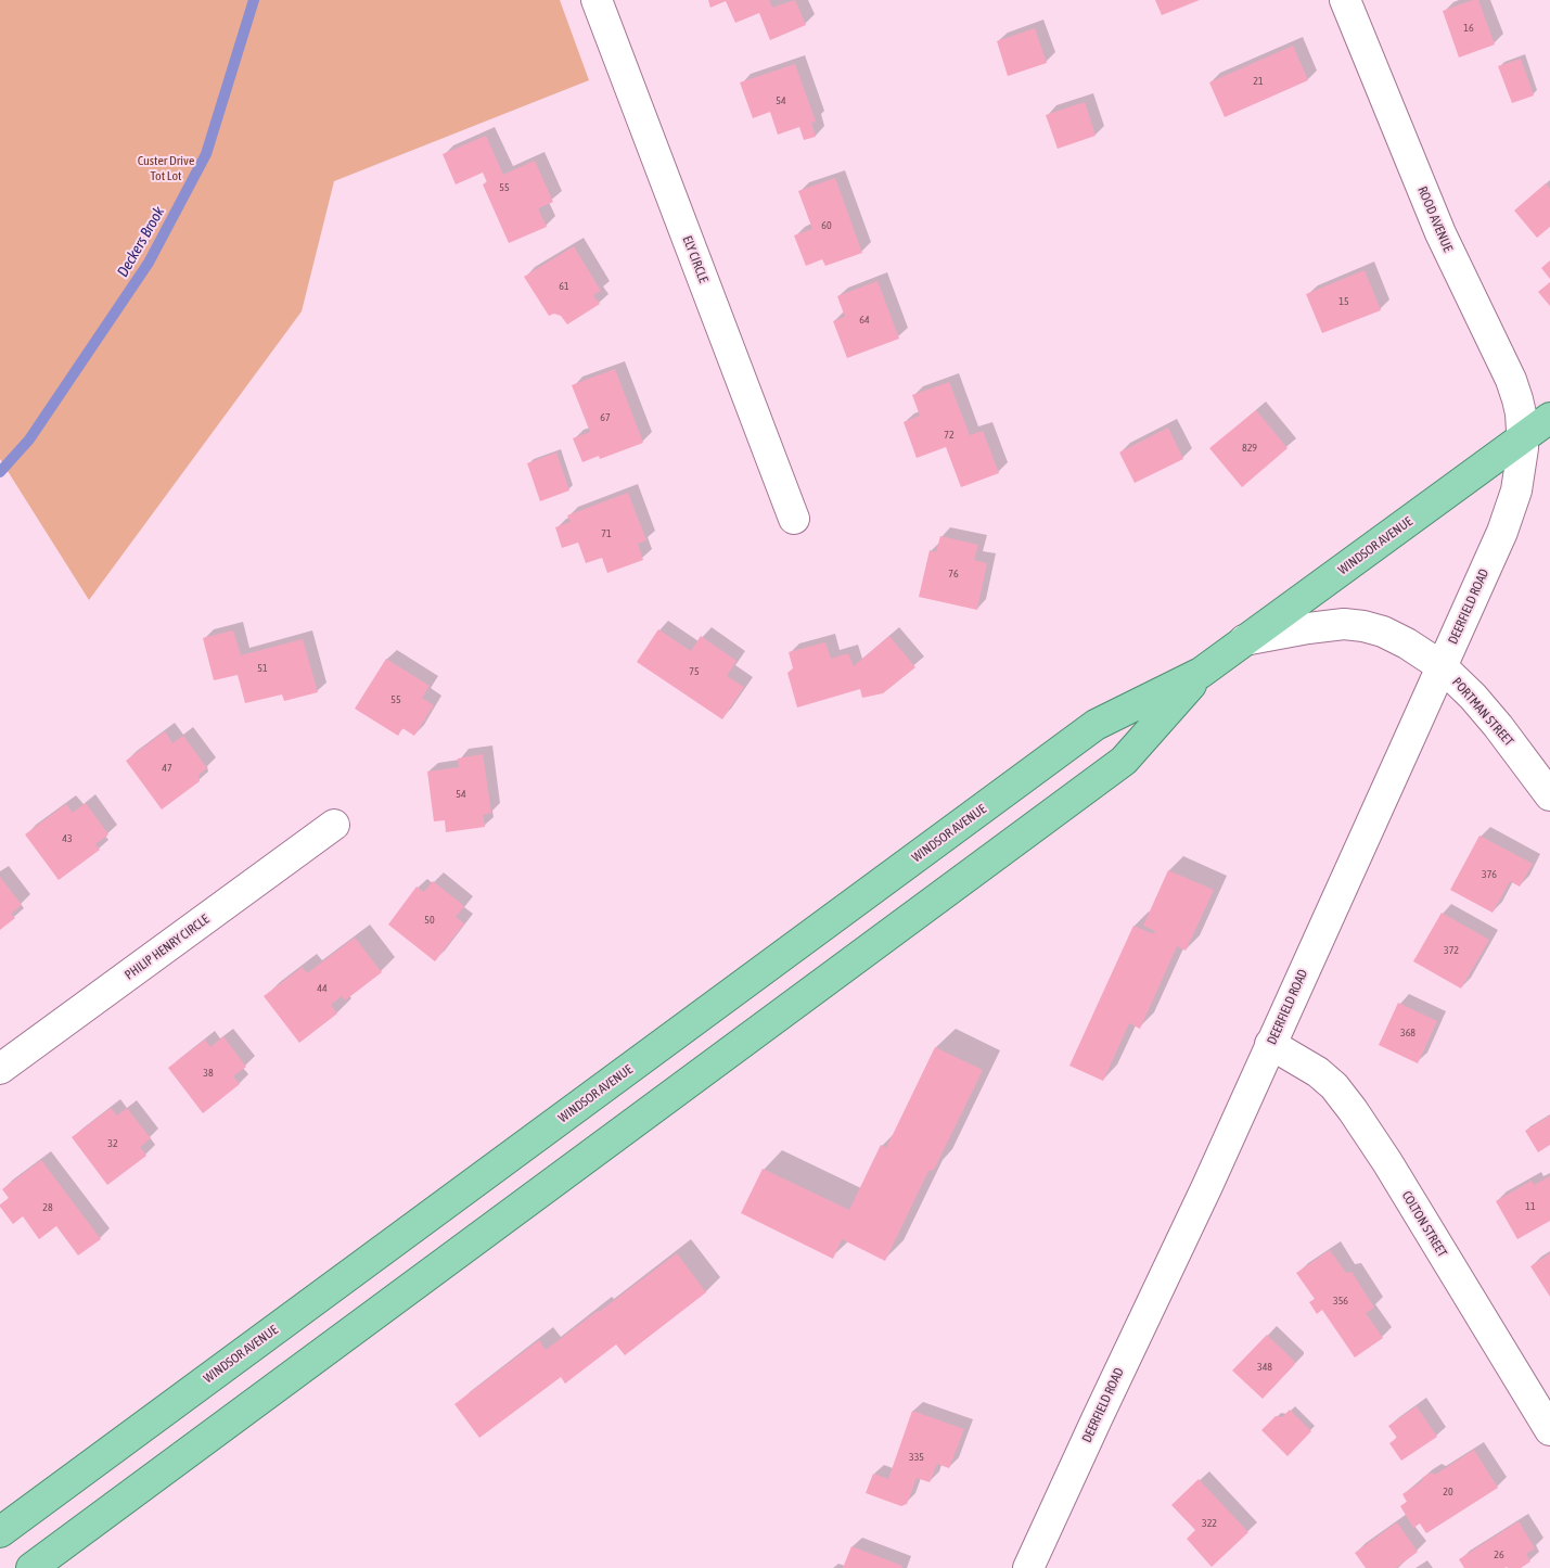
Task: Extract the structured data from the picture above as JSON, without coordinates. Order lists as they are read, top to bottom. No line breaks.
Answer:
{"streets":{"main road":["WINDSOR AVENUE"],"street":["ROOD AVENUE","ELY CIRCLE","DEERFIELD ROAD","PORTMAN STREET","PHILIP HENRY CIRCLE","COLTON STREET"]},"crossings":[["ROOD AVENUE","WINDSOR AVENUE"],["ROOD AVENUE","DEERFIELD ROAD"],["WINDSOR AVENUE","DEERFIELD ROAD"],["WINDSOR AVENUE","PORTMAN STREET"],["DEERFIELD ROAD","PORTMAN STREET"],["DEERFIELD ROAD","COLTON STREET"]],"water":["Deckers Brook"],"parks":["Custer Drive Tot Lot"],"house_numbers":["16","21","54","55","60","61","15","64","67","72","829","71","76","51","75","55","47","54","43","376","50","372","44","368","38","32","11","28","356","348","335","20","322","26"]}
